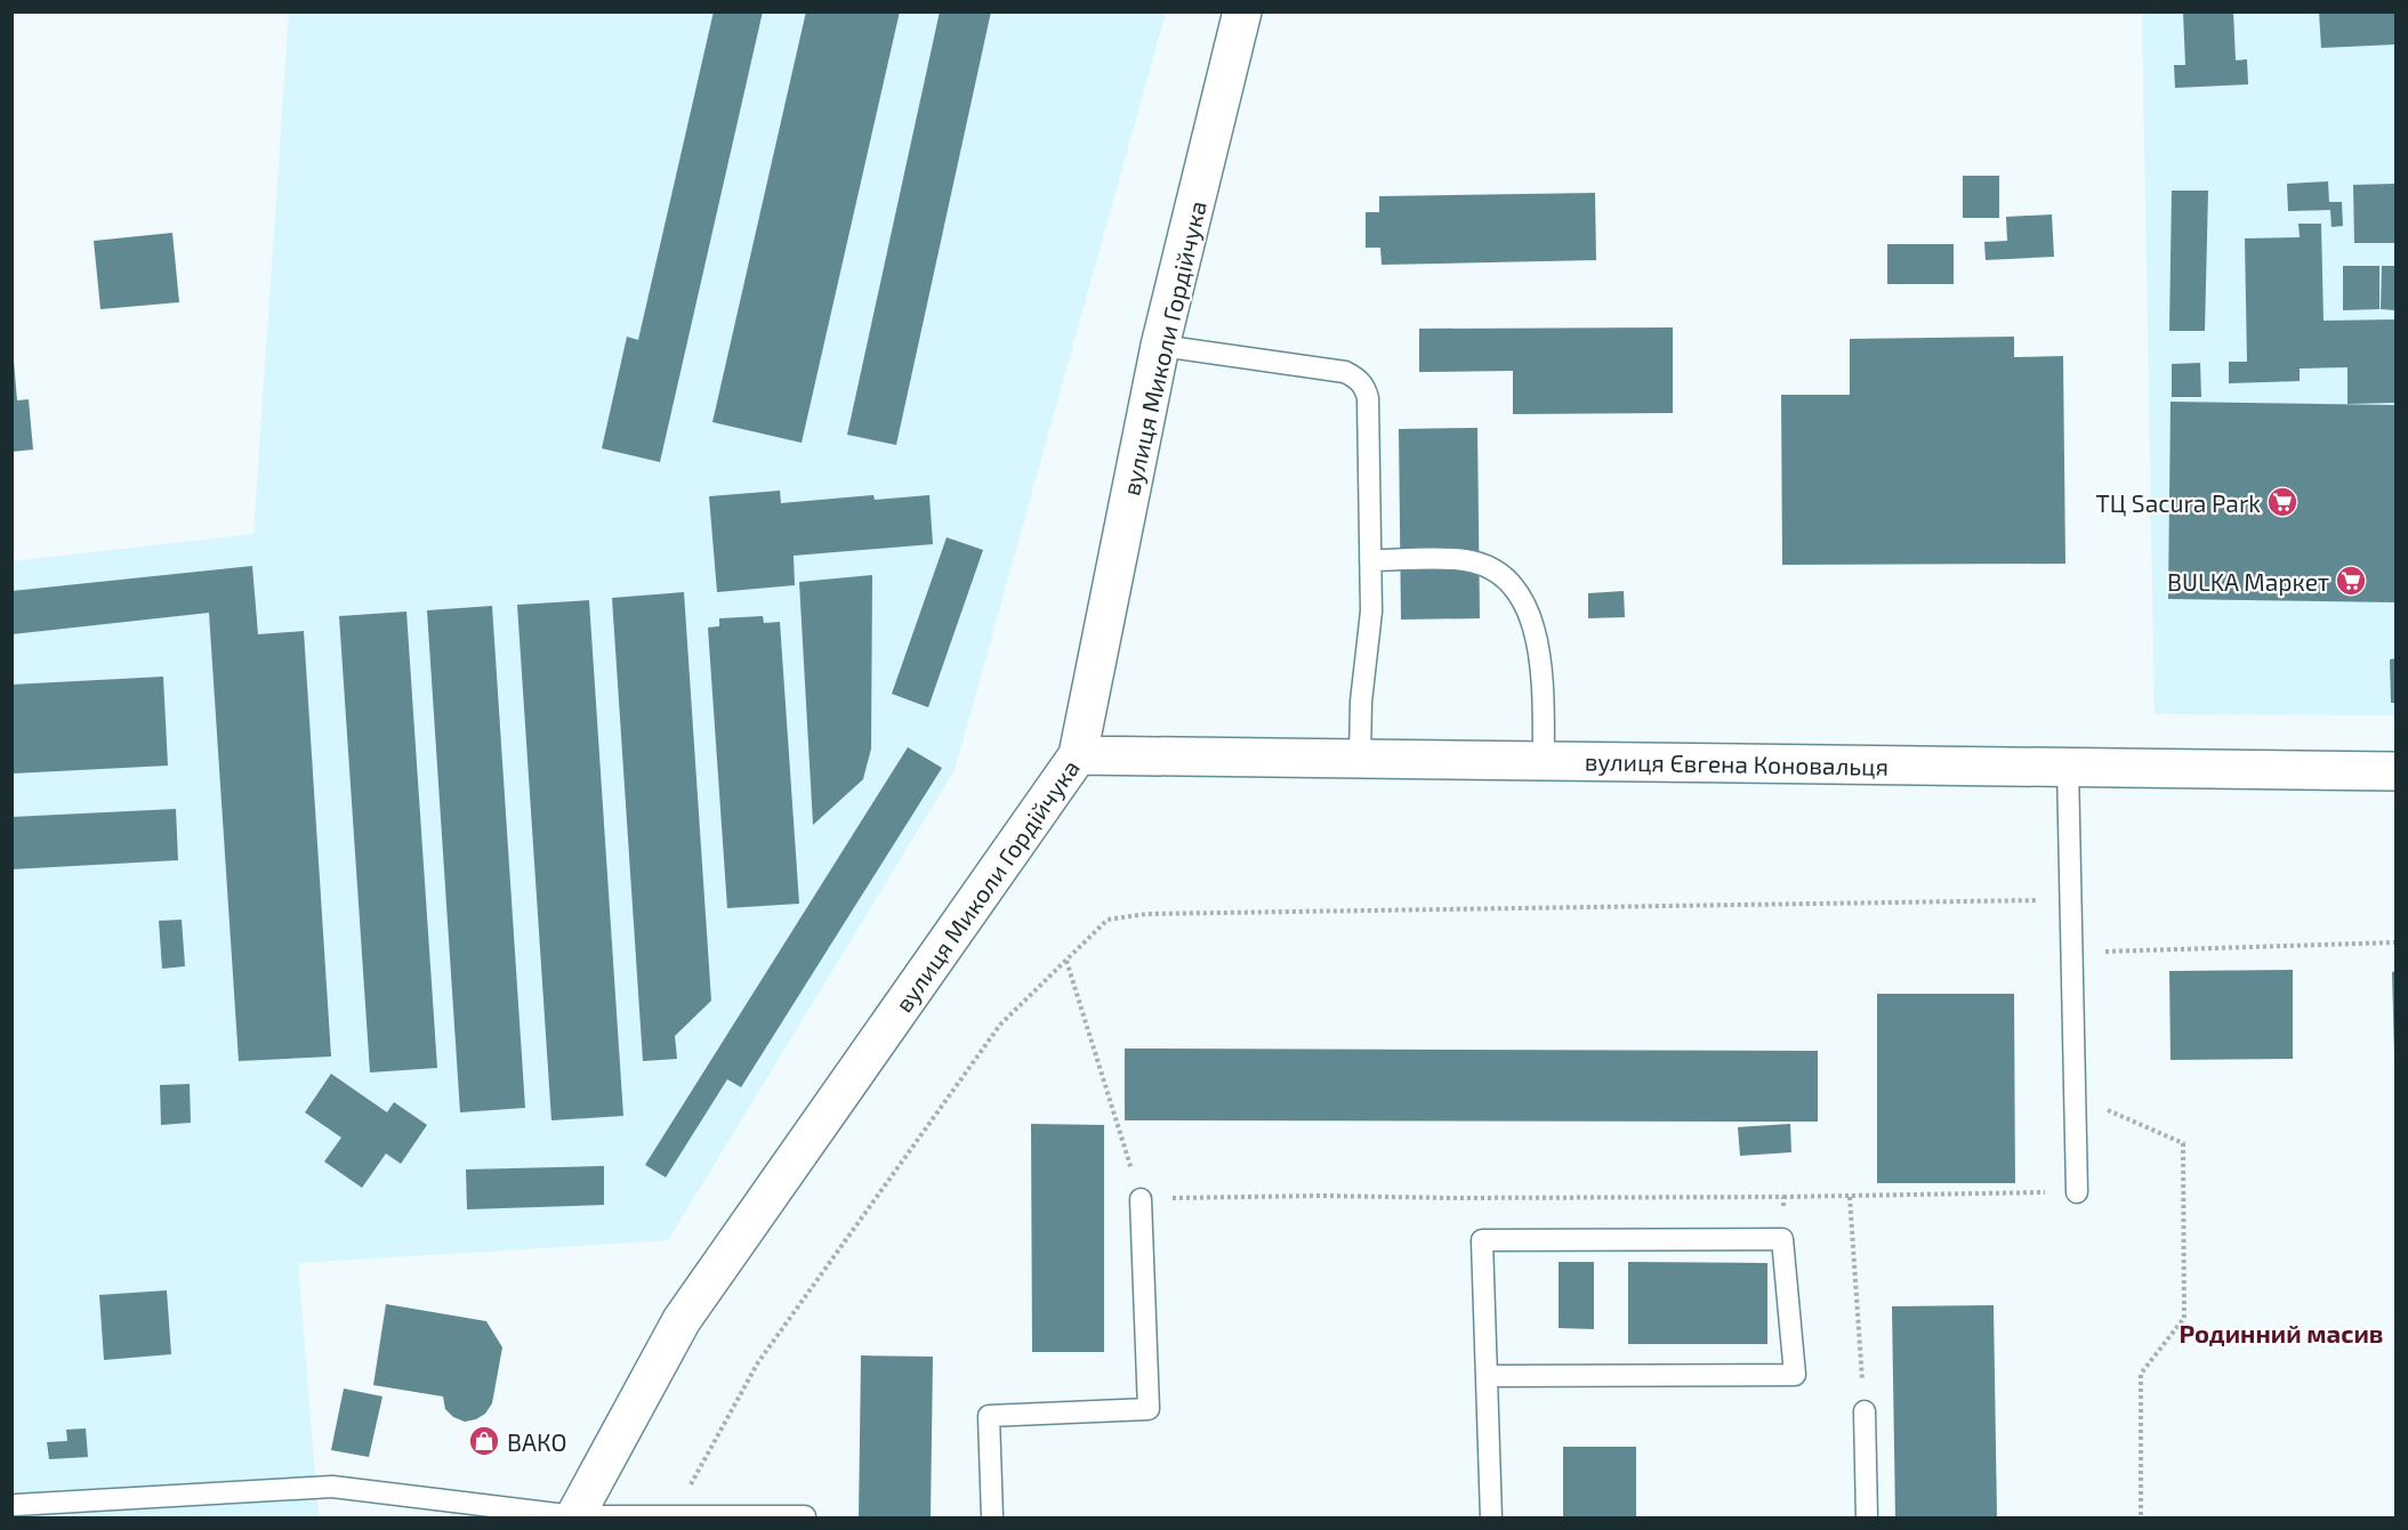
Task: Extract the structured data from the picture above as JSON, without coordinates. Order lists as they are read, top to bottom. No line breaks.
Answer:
{"streets":{"street":["вулиця Миколи Гордійчука","вулиця Євгена Коновальця"]},"crossings":[["вулиця Миколи Гордійчука","вулиця Євгена Коновальця"]],"districts":["Родинний масив"],"places":{"supermarket":["ТЦ Sacura Park","BULKA Маркет"],"shop":["ВАКО"]}}
